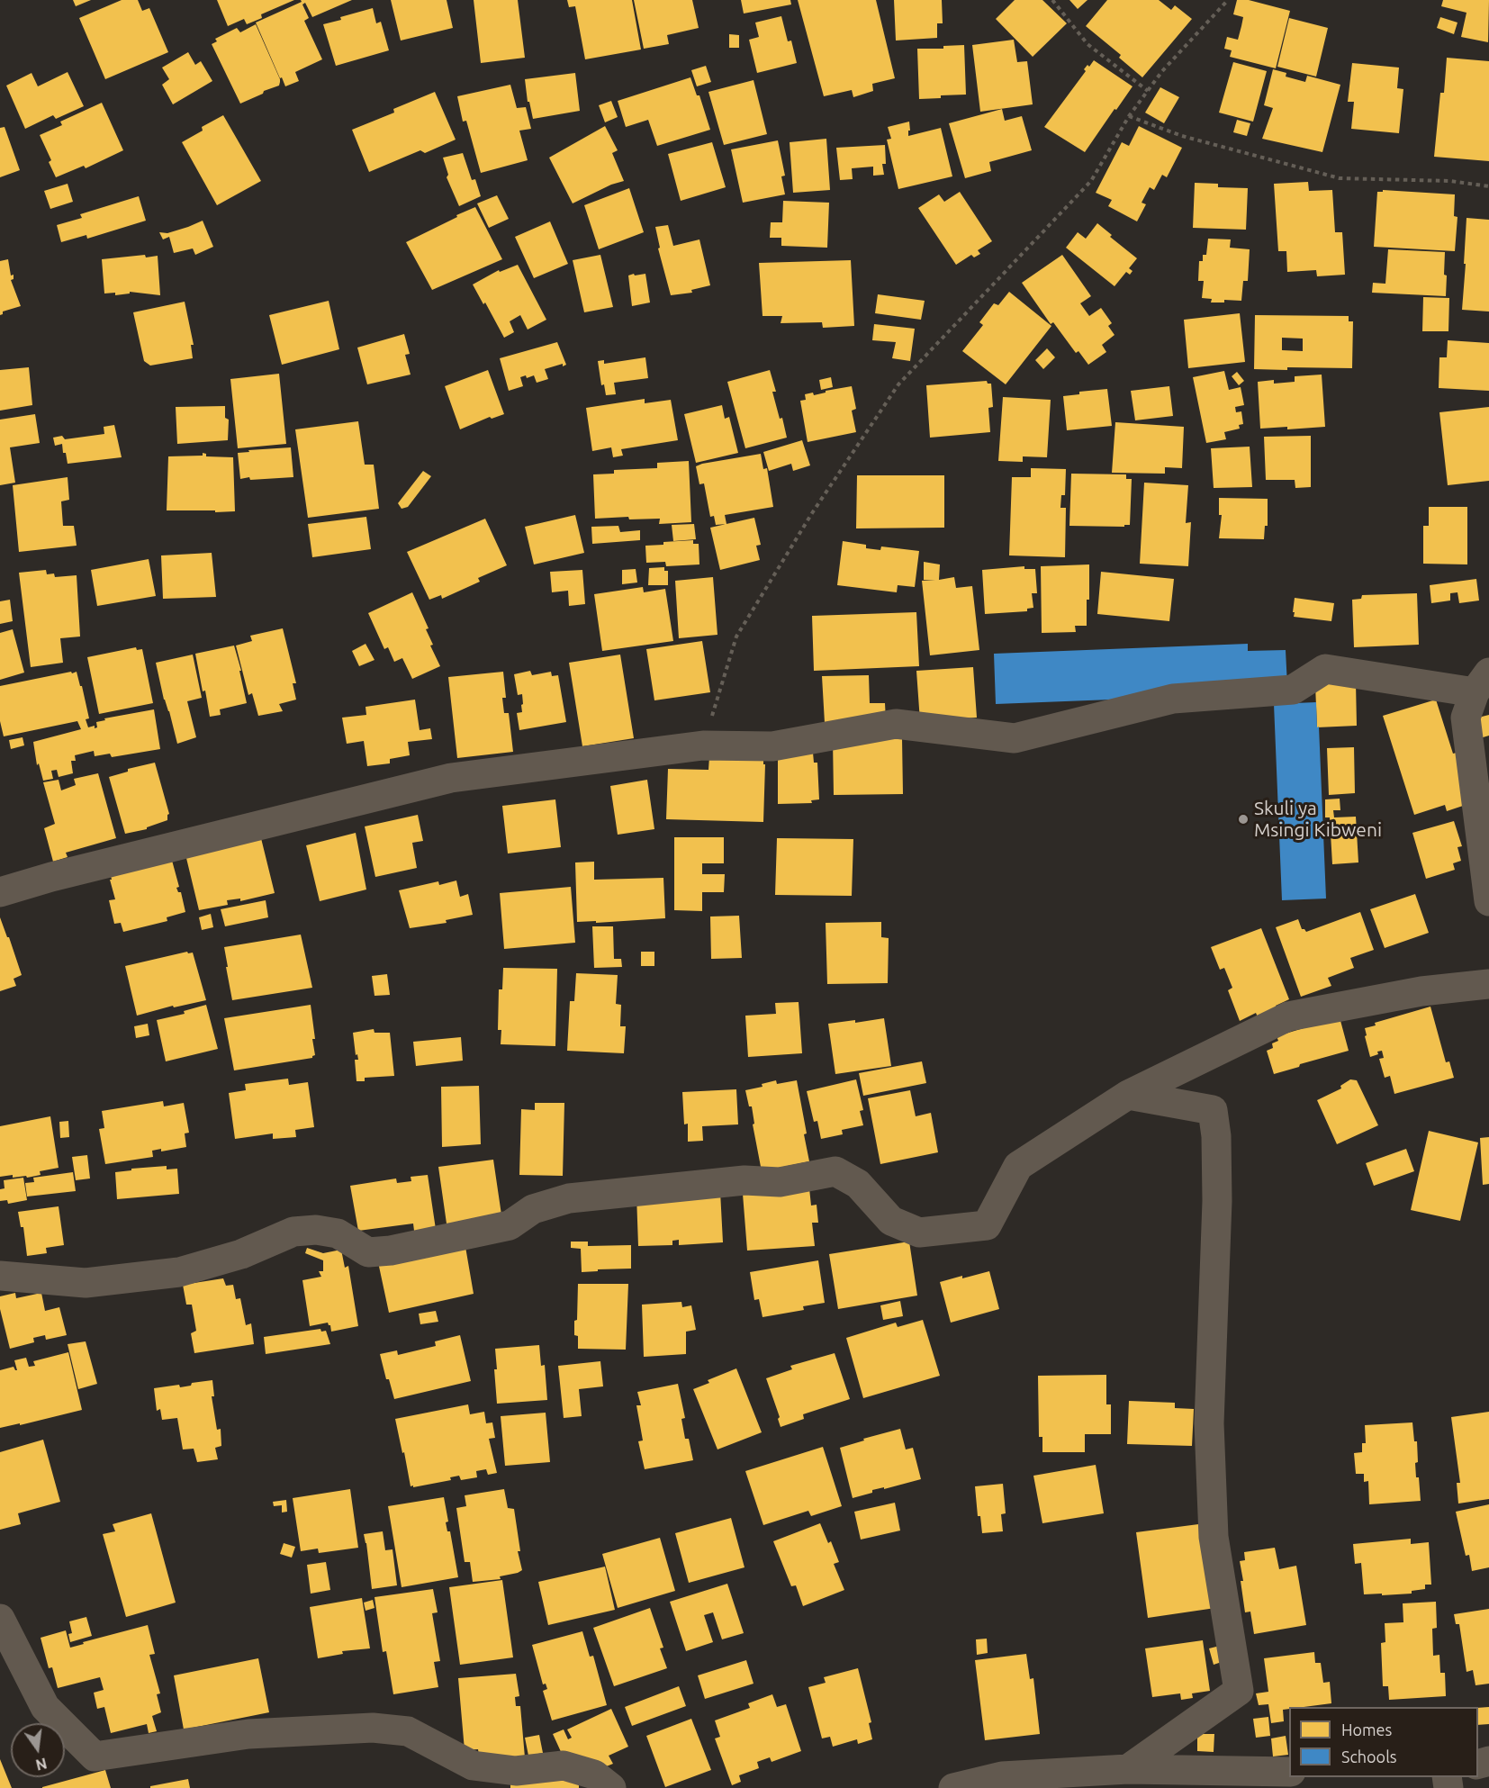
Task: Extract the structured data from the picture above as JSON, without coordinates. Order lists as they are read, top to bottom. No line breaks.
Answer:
{"places":["Skuli ya Msingi Kibweni"],"legend":["Homes","Schools"],"north":"bottom"}
